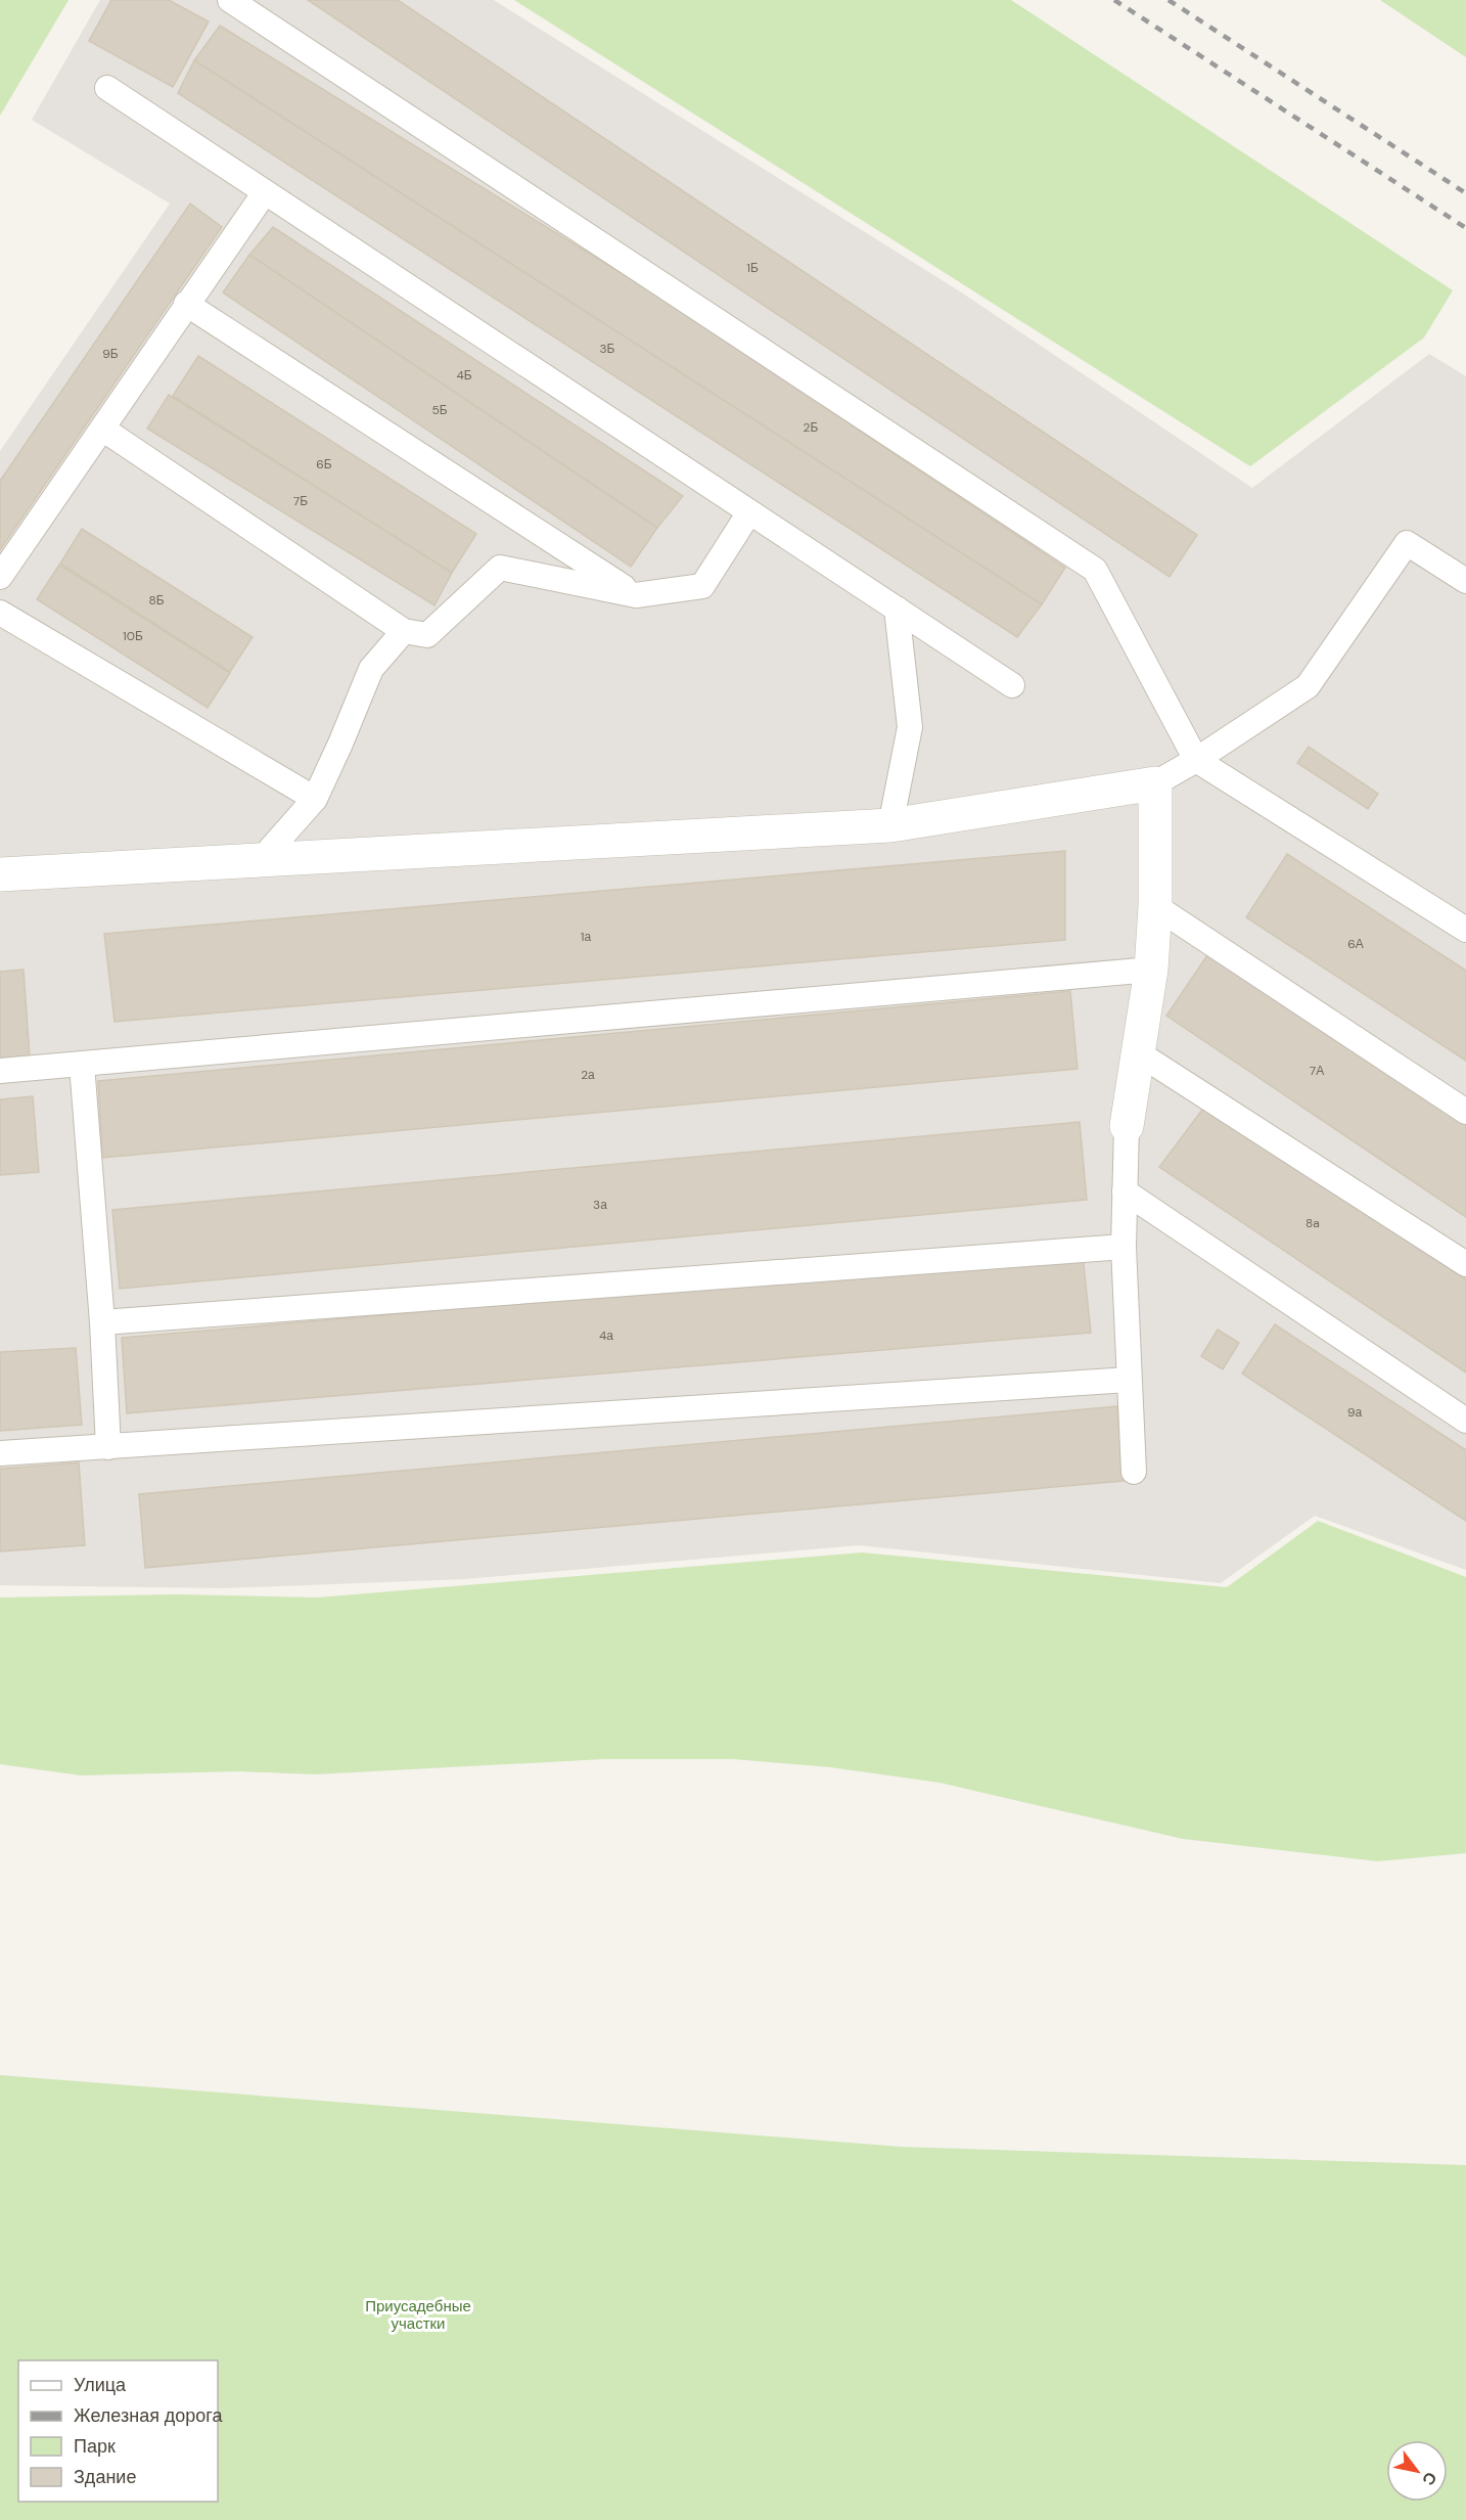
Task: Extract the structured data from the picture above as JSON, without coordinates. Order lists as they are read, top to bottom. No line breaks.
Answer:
{"parks":["Приусадебные участки"],"house_numbers":["1Б","3Б","9Б","4Б","5Б","2Б","6Б","7Б","8Б","10Б","1а","6А","7А","2а","3а","8a","4а","9а"],"legend":["Улица","Железная дорога","Парк","Здание"],"north":"bottom right"}
